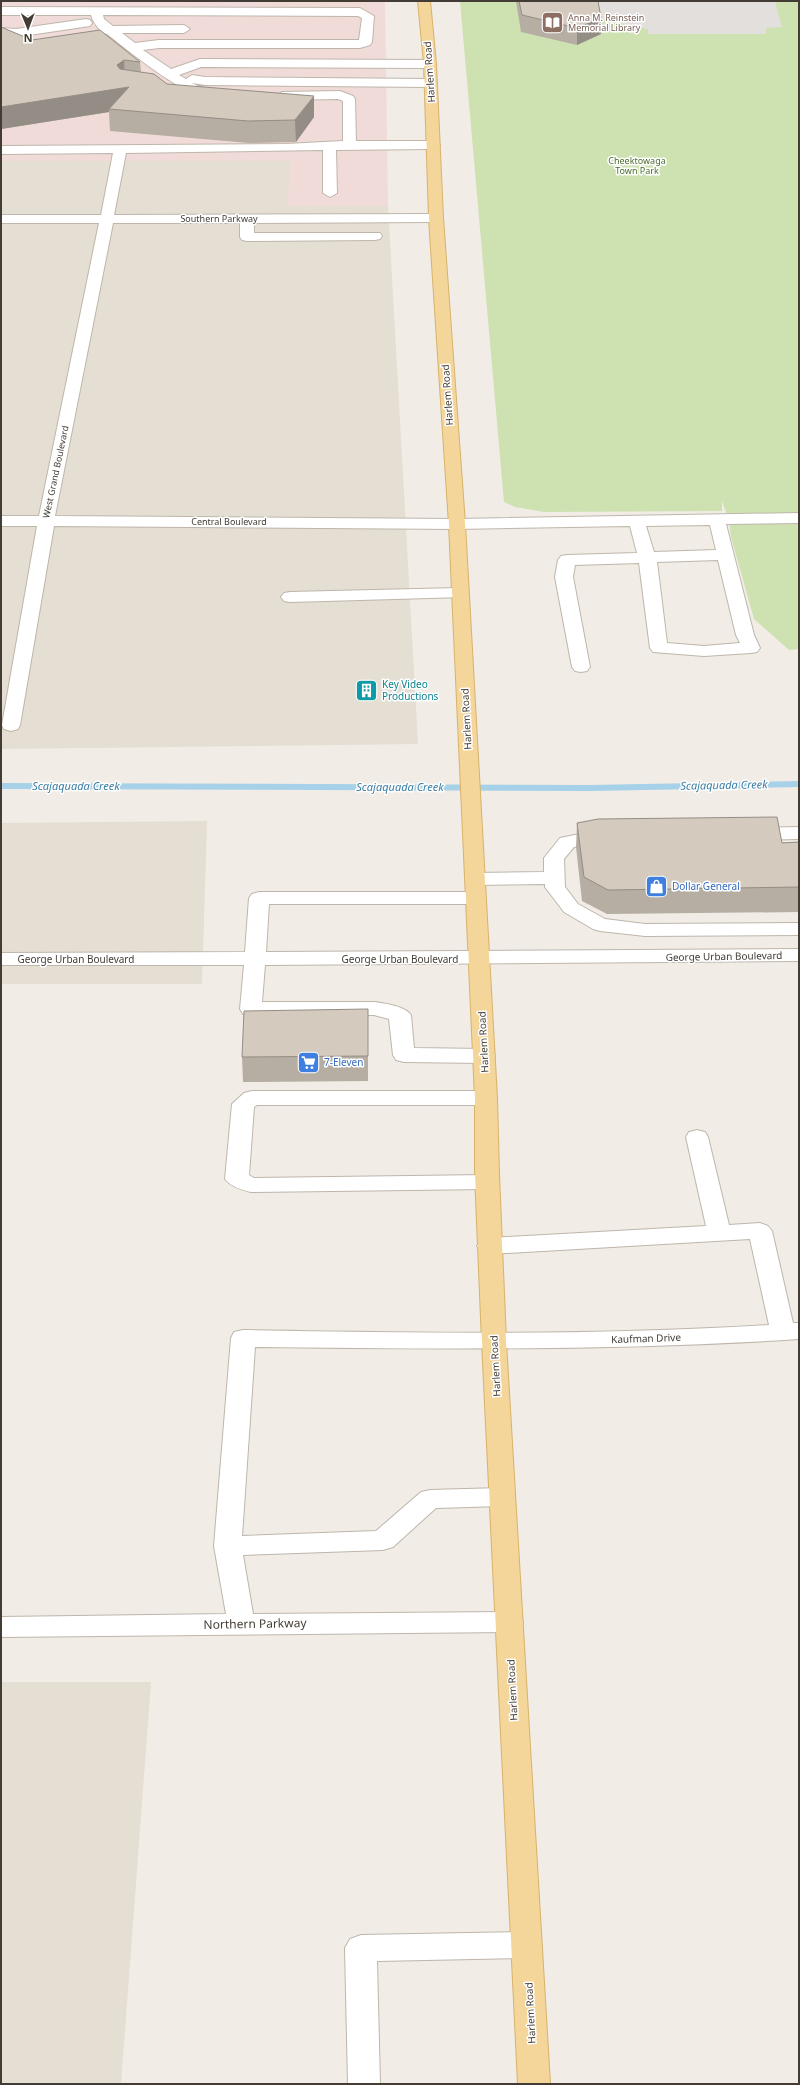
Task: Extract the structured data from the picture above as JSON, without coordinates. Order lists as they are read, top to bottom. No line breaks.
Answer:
{"streets":{"main road":["Harlem Road"],"street":["Southern Parkway","West Grand Boulevard","Central Boulevard","George Urban Boulevard","Kaufman Drive","Northern Parkway"]},"crossings":[["Harlem Road","Southern Parkway"],["Harlem Road","Central Boulevard"],["Harlem Road","George Urban Boulevard"],["Harlem Road","Kaufman Drive"],["Harlem Road","Northern Parkway"],["Southern Parkway","West Grand Boulevard"],["West Grand Boulevard","Central Boulevard"]],"water":["Scajaquada Creek"],"parks":["Cheektowaga Town Park"],"places":{"library":["Anna M. Reinstein Memorial Library"],"building":["Key Video Productions"],"shop":["Dollar General"],"supermarket":["7-Eleven"]},"north":"bottom"}
